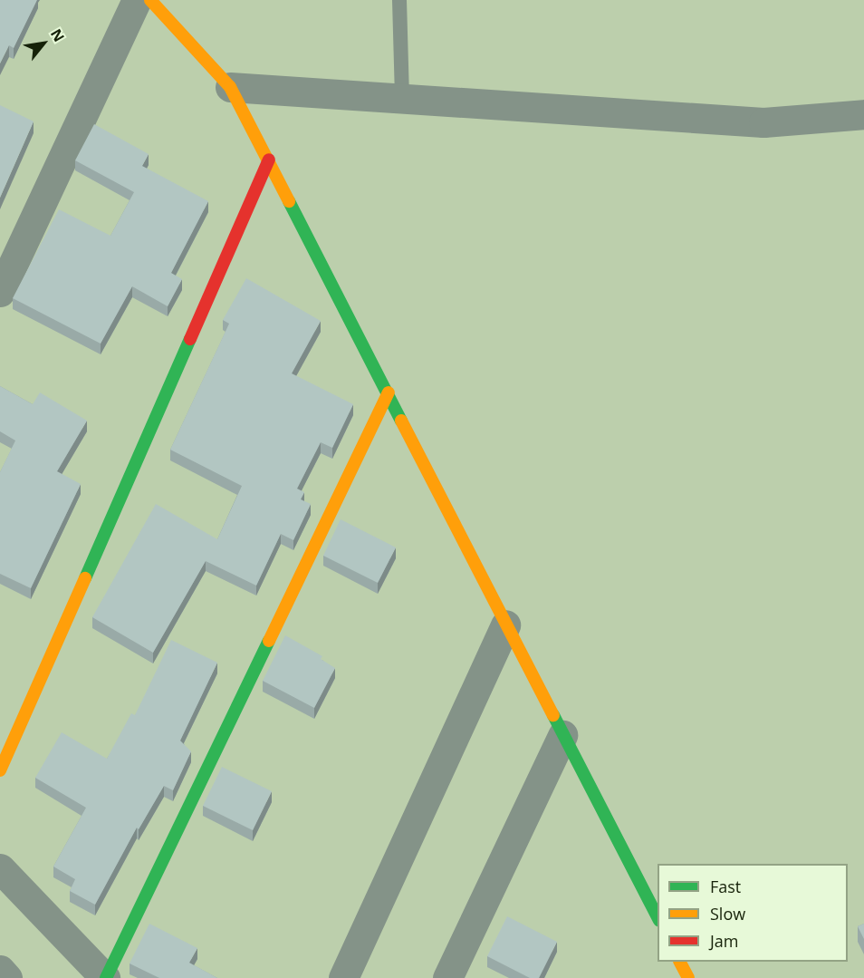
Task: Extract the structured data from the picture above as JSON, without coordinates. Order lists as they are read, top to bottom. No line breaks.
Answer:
{"legend":["Fast","Slow","Jam"],"north":"top right"}
